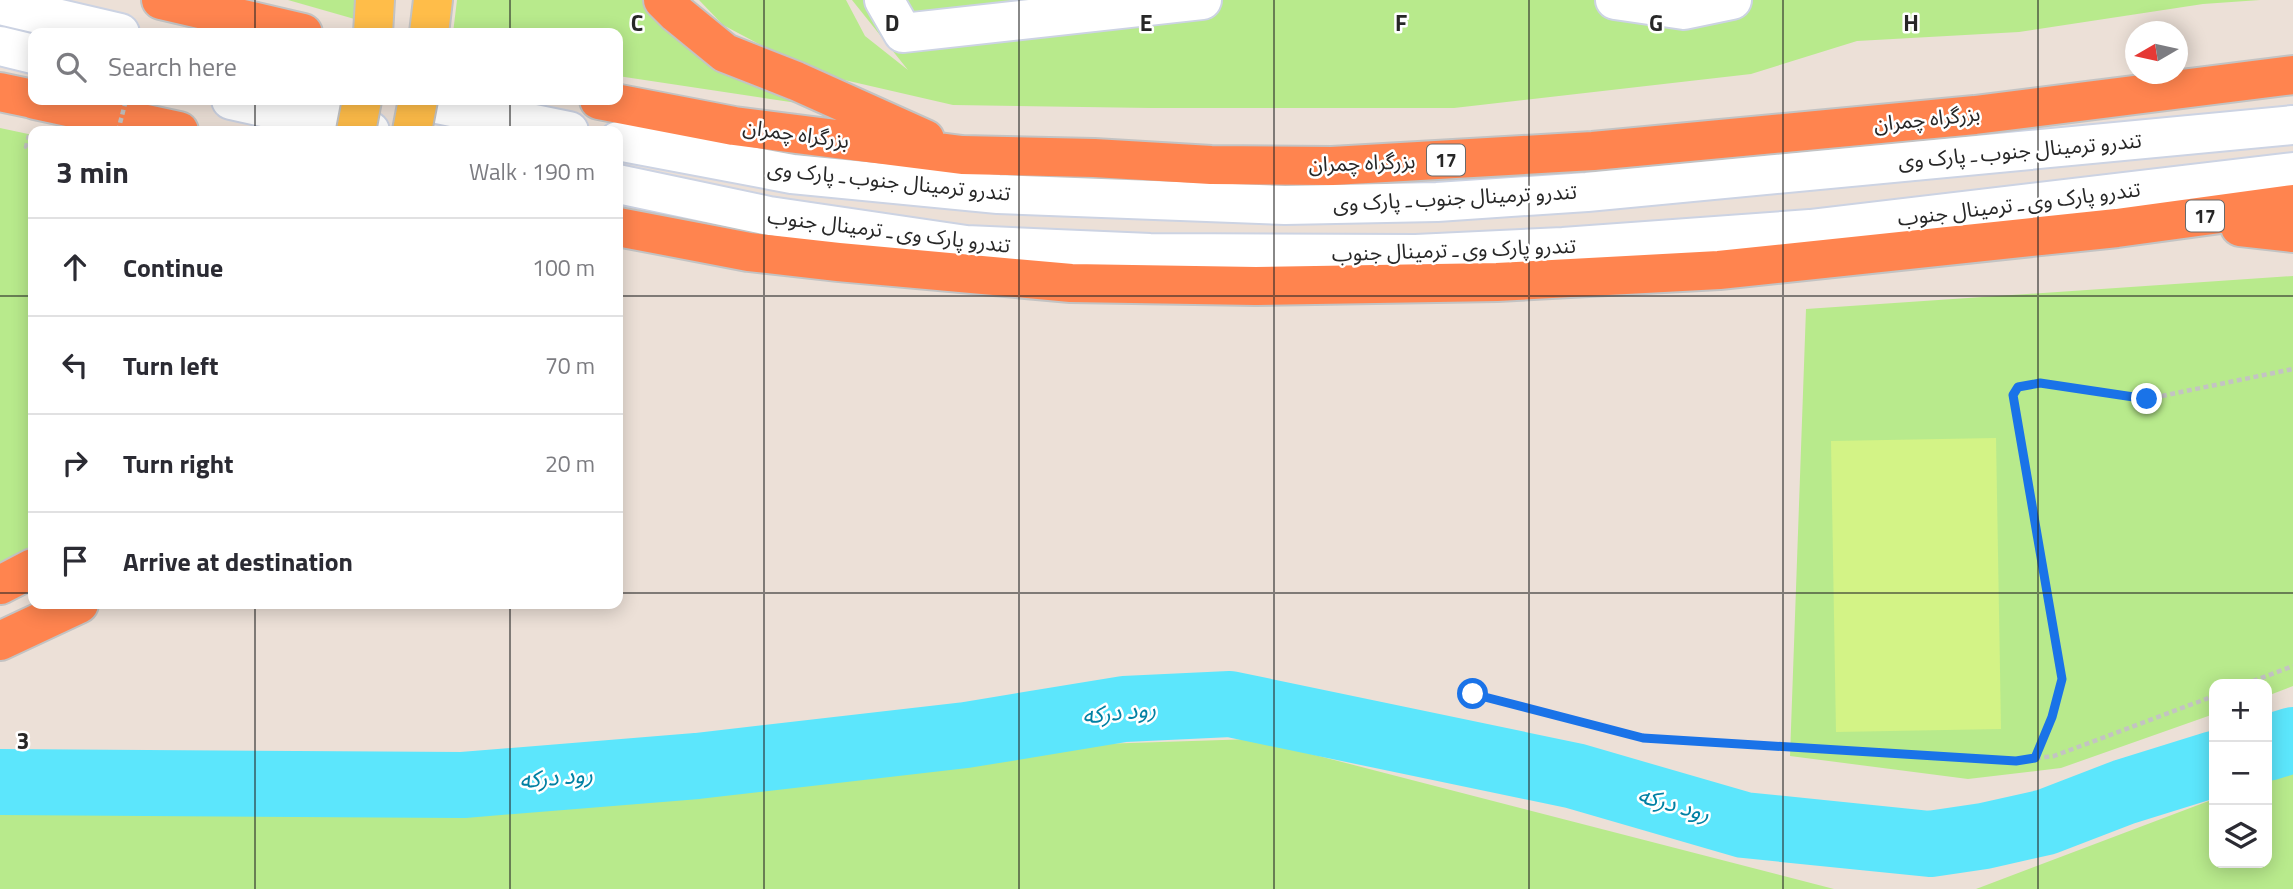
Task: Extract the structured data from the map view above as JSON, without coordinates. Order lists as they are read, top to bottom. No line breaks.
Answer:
{"streets":{"highway":["بزرگراه چمران","17"],"lane":["تندرو ترمینال جنوب ـ پارک وی","تندرو پارک وی ـ ترمینال جنوب"]},"water":["رود درکه"],"north":"left","page":{"search":"Search here","heading":["3 min","Walk · 190 m"],"list":[["Continue","100 m"],["Turn left","70 m"],["Turn right","20 m"],"Arrive at destination"],"map_buttons":["+","−"]},"grid":{"columns":["C","D","E","F","G","H"],"rows":["3"]}}
